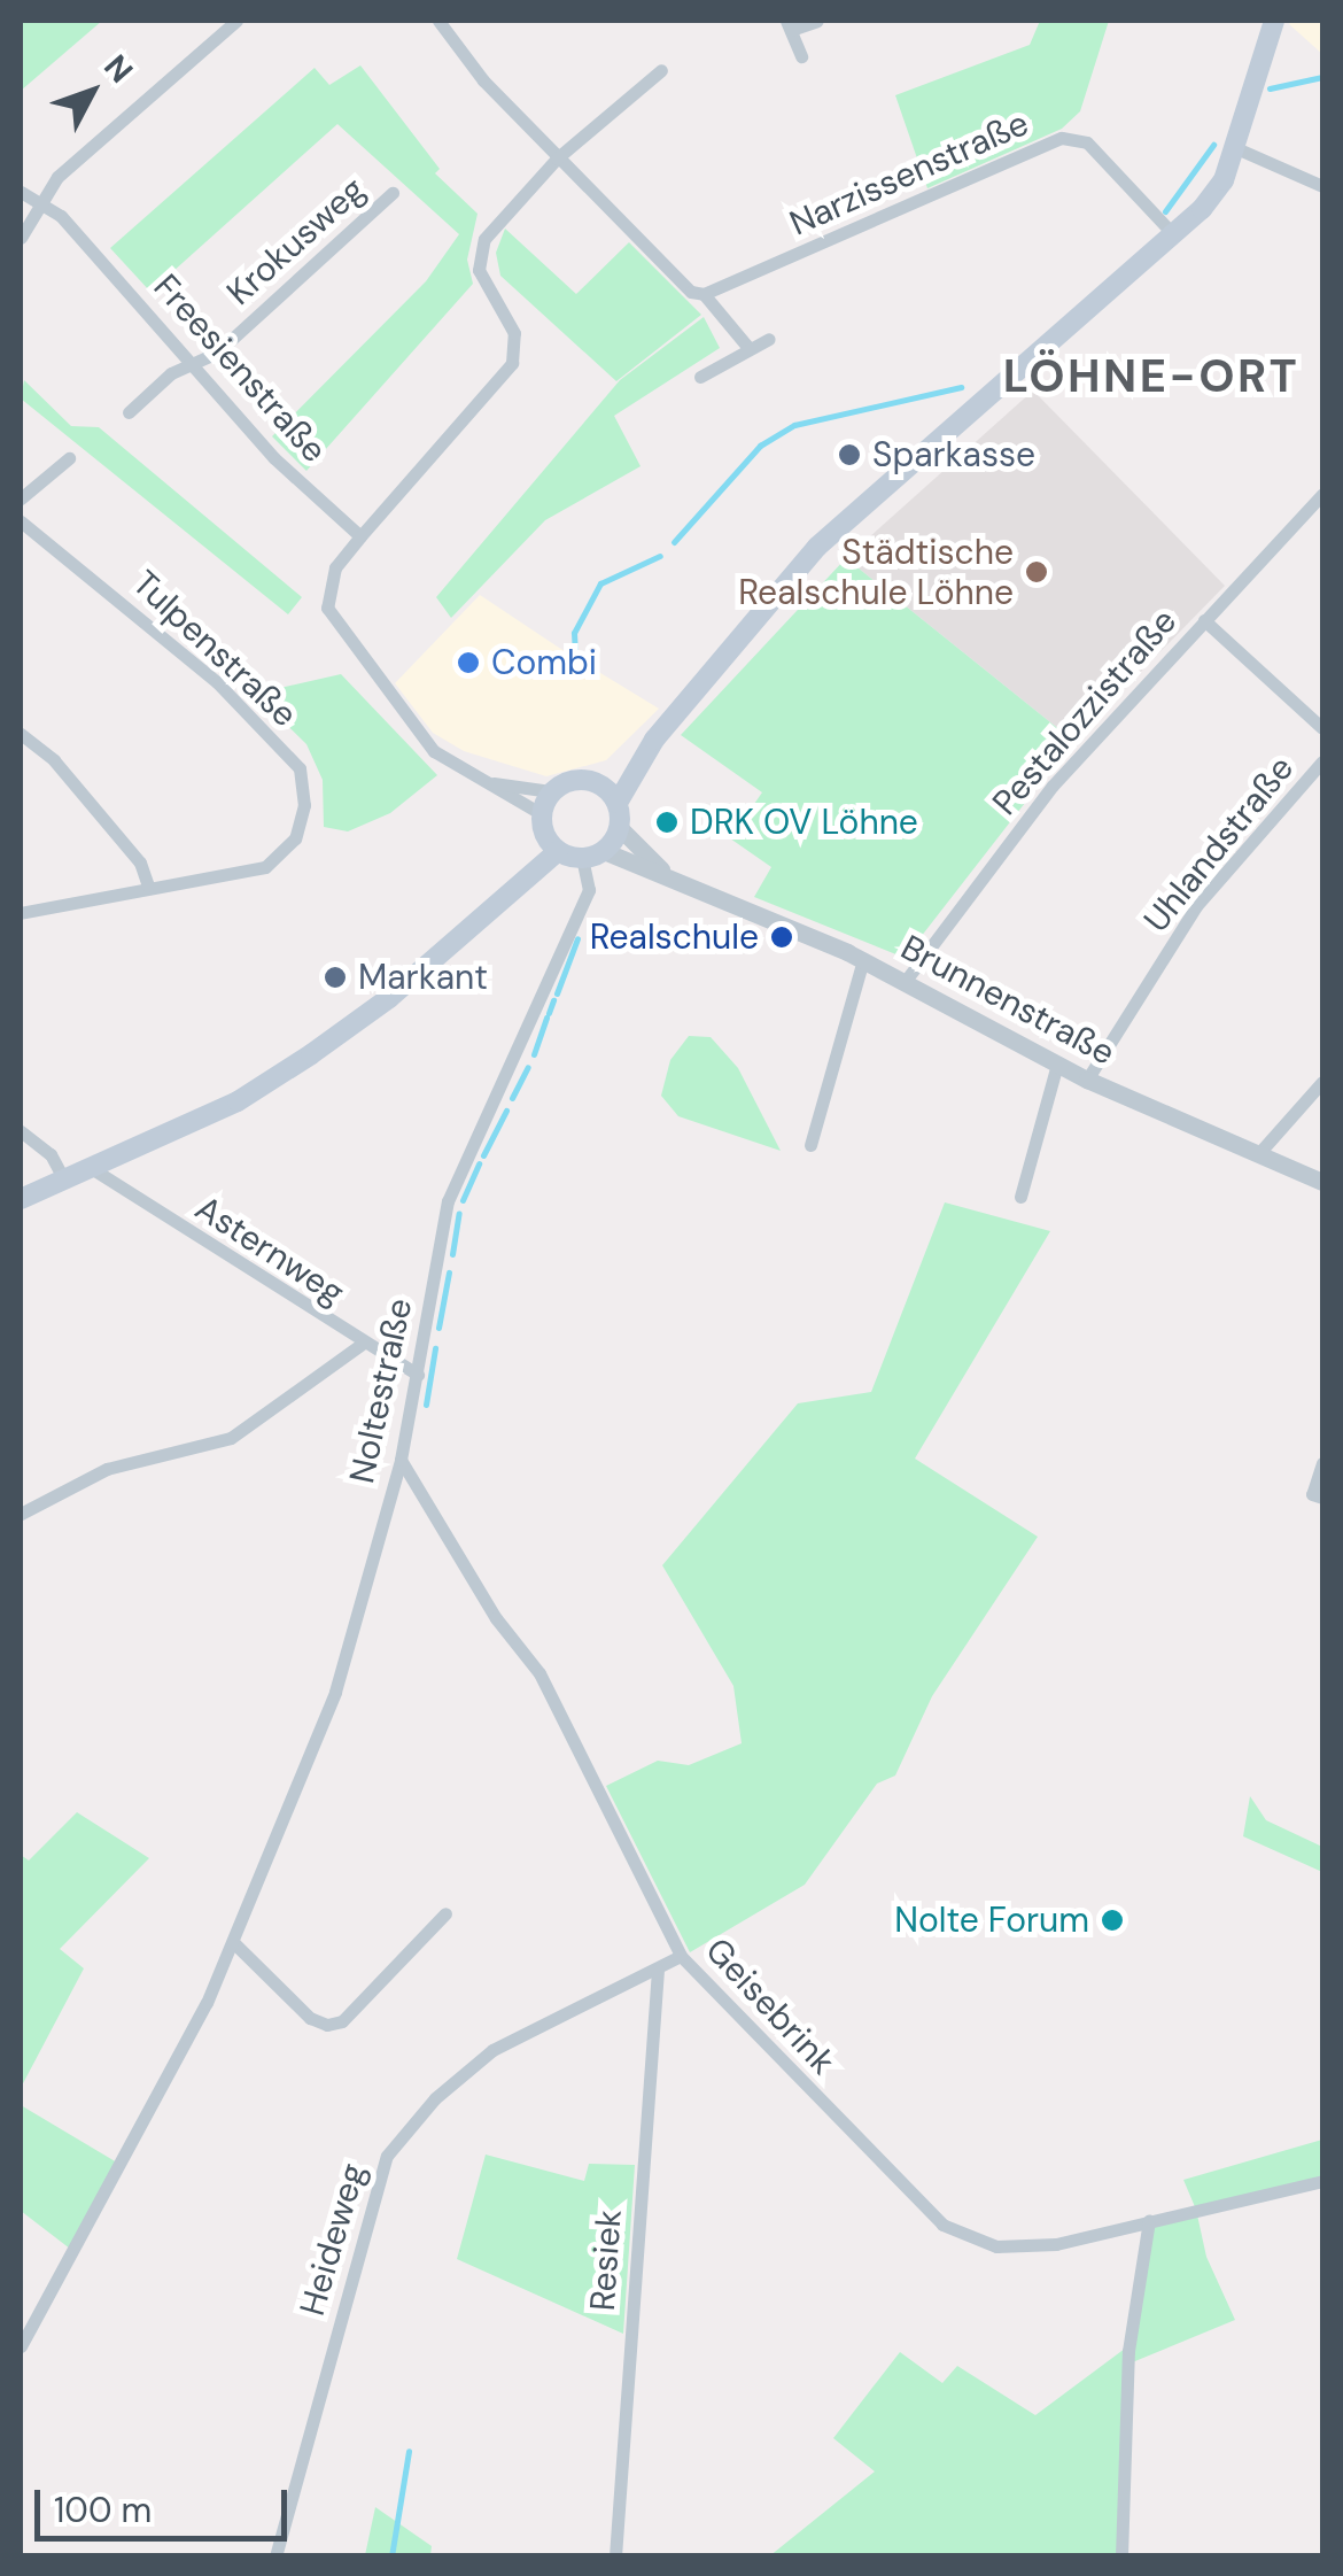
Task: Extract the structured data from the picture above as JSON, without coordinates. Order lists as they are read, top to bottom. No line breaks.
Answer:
{"streets":{"street":["Narzissenstraße","Krokusweg","Freesienstraße","Tulpenstraße","Pestalozzistraße","Uhlandstraße","Brunnenstraße","Asternweg","Noltestraße","Geisebrink","Heideweg","Resiek"]},"crossings":[["Krokusweg","Freesienstraße"],["Pestalozzistraße","Brunnenstraße"],["Uhlandstraße","Brunnenstraße"],["Brunnenstraße","Noltestraße"],["Asternweg","Noltestraße"],["Noltestraße","Geisebrink"],["Geisebrink","Heideweg"],["Heideweg","Resiek"]],"districts":["LÖHNE-ORT"],"places":["Sparkasse","Städtische Realschule Löhne","Combi","DRK OV Löhne","Realschule","Markant","Nolte Forum"],"scale_bar":"100 m","north":"top right"}
